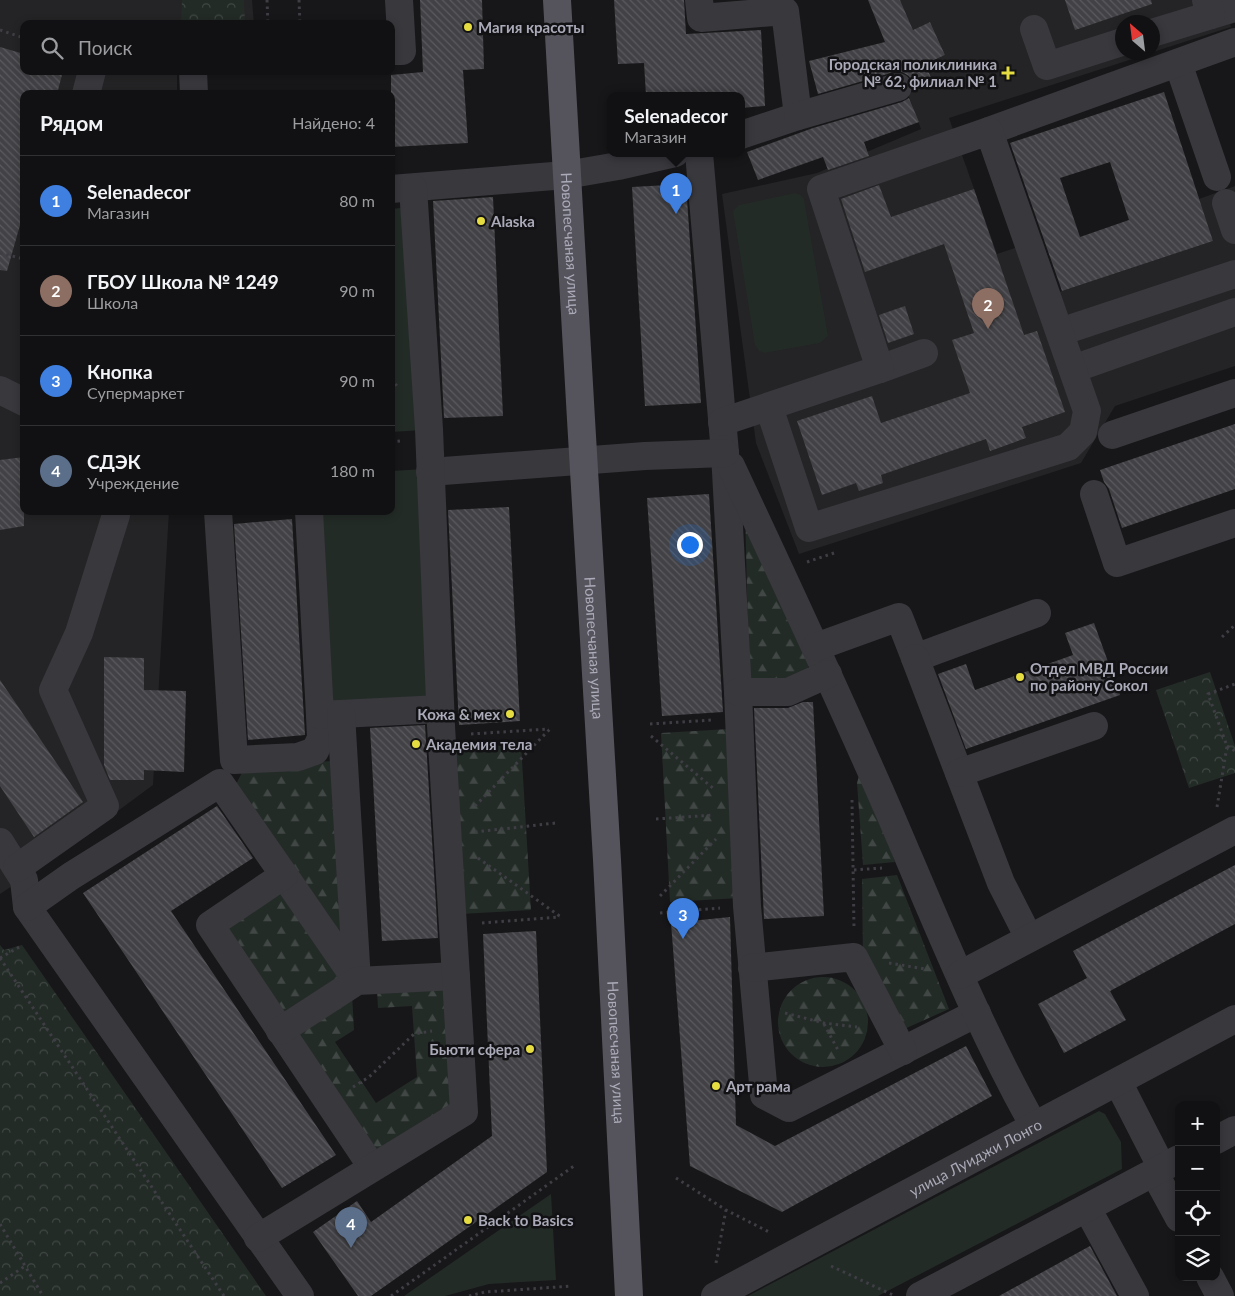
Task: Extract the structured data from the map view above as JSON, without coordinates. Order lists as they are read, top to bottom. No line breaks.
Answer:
{"streets":{"main road":["Новопесчаная улица"],"street":["улица Луиджи Лонго"]},"places":{"other":["Магия красоты","Alaska","Отдел МВД России по району Сокол","Кожа & мех","Академия тела","Бьюти сфера","Арт рама","Back to Basics"],"health":["Городская поликлиника № 62, филиал № 1"]},"north":"top left","page":{"search":"Поиск","heading":["Рядом","Найдено: 4"],"popup":["Selenadecor","Магазин"],"list":[{"mark":"1","name":"Selenadecor","note":"Магазин","value":"80 m"},{"mark":"2","name":"ГБОУ Школа № 1249","note":"Школа","value":"90 m"},{"mark":"3","name":"Кнопка","note":"Супермаркет","value":"90 m"},{"mark":"4","name":"СДЭК","note":"Учреждение","value":"180 m"}],"pins":["1","2","3","4"],"map_buttons":["+","−"]}}
